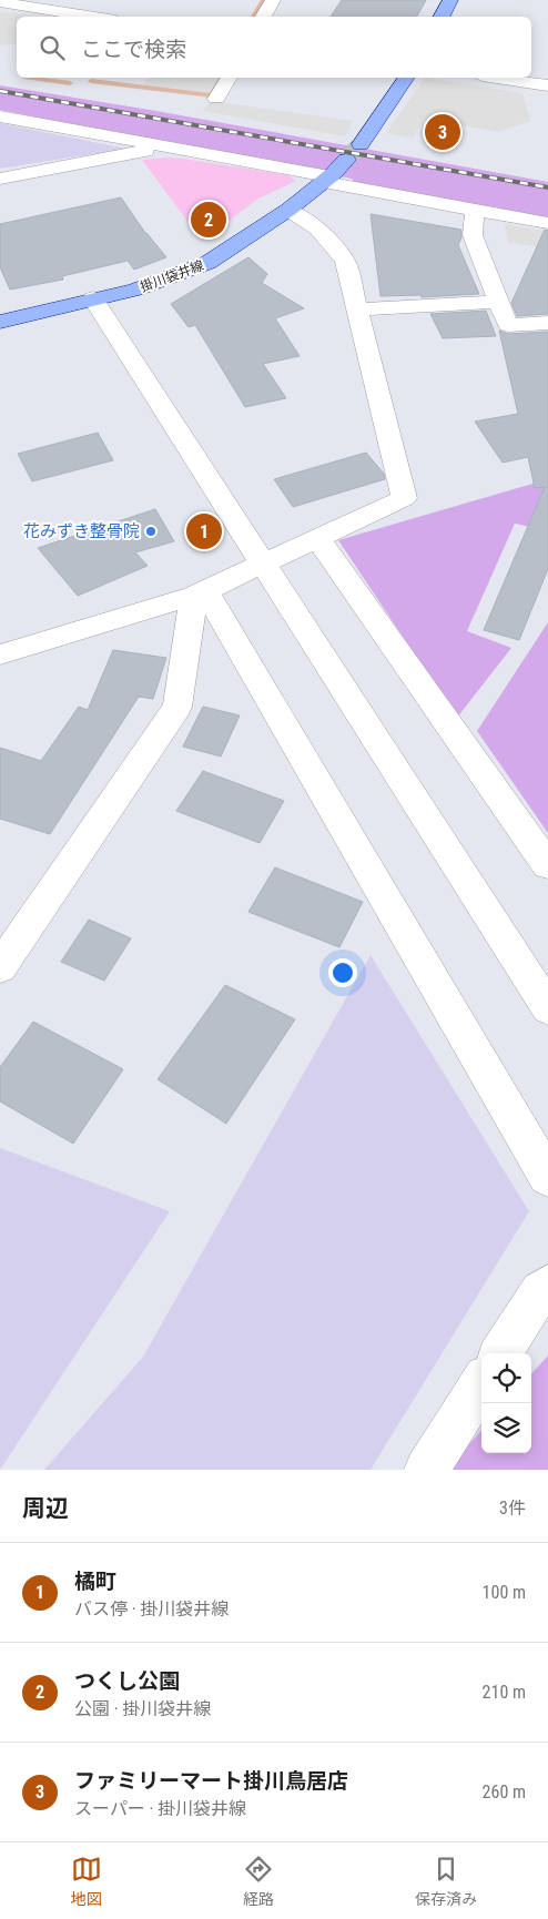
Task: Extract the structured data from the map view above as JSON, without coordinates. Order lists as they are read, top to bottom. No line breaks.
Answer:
{"streets":{"main road":["掛川袋井線"]},"places":["花みずき整骨院"],"page":{"search":"ここで検索","pins":["3","2","1"],"heading":["周辺","3件"],"list":[{"mark":"1","name":"橘町","note":"バス停 · 掛川袋井線","value":"100 m"},{"mark":"2","name":"つくし公園","note":"公園 · 掛川袋井線","value":"210 m"},{"mark":"3","name":"ファミリーマート掛川鳥居店","note":"スーパー · 掛川袋井線","value":"260 m"}],"nav":["地図","経路","保存済み"]}}
